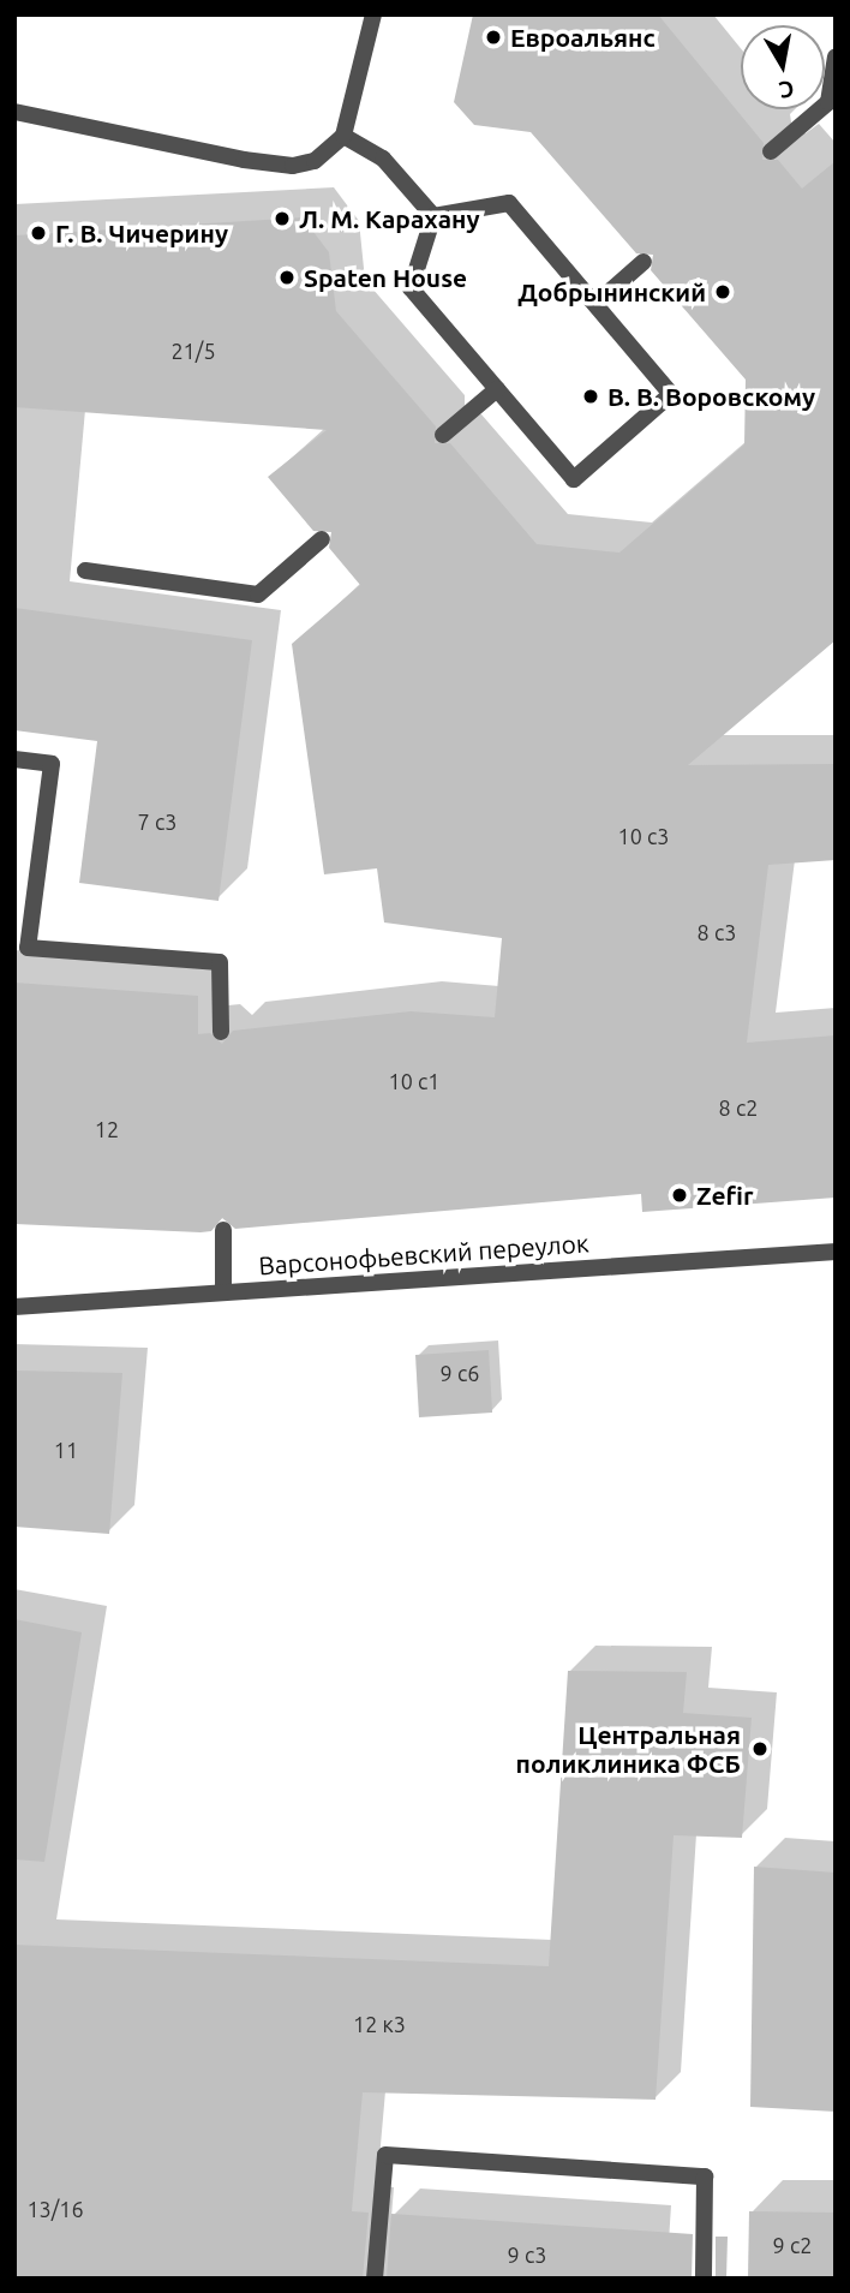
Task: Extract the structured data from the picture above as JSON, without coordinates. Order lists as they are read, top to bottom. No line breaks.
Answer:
{"streets":{"street":["Варсонофьевский переулок"]},"places":["Евроальянс","Л. М. Карахану","Г. В. Чичерину","Spaten House","Добрынинский","В. В. Воровскому","Zefir","Центральная поликлиника ФСБ"],"house_numbers":["21/5","7 с3","10 с3","8 с3","10 с1","8 с2","12","9 с6","11","12 к3","13/16","9 с2","9 с3"],"north":"bottom"}
